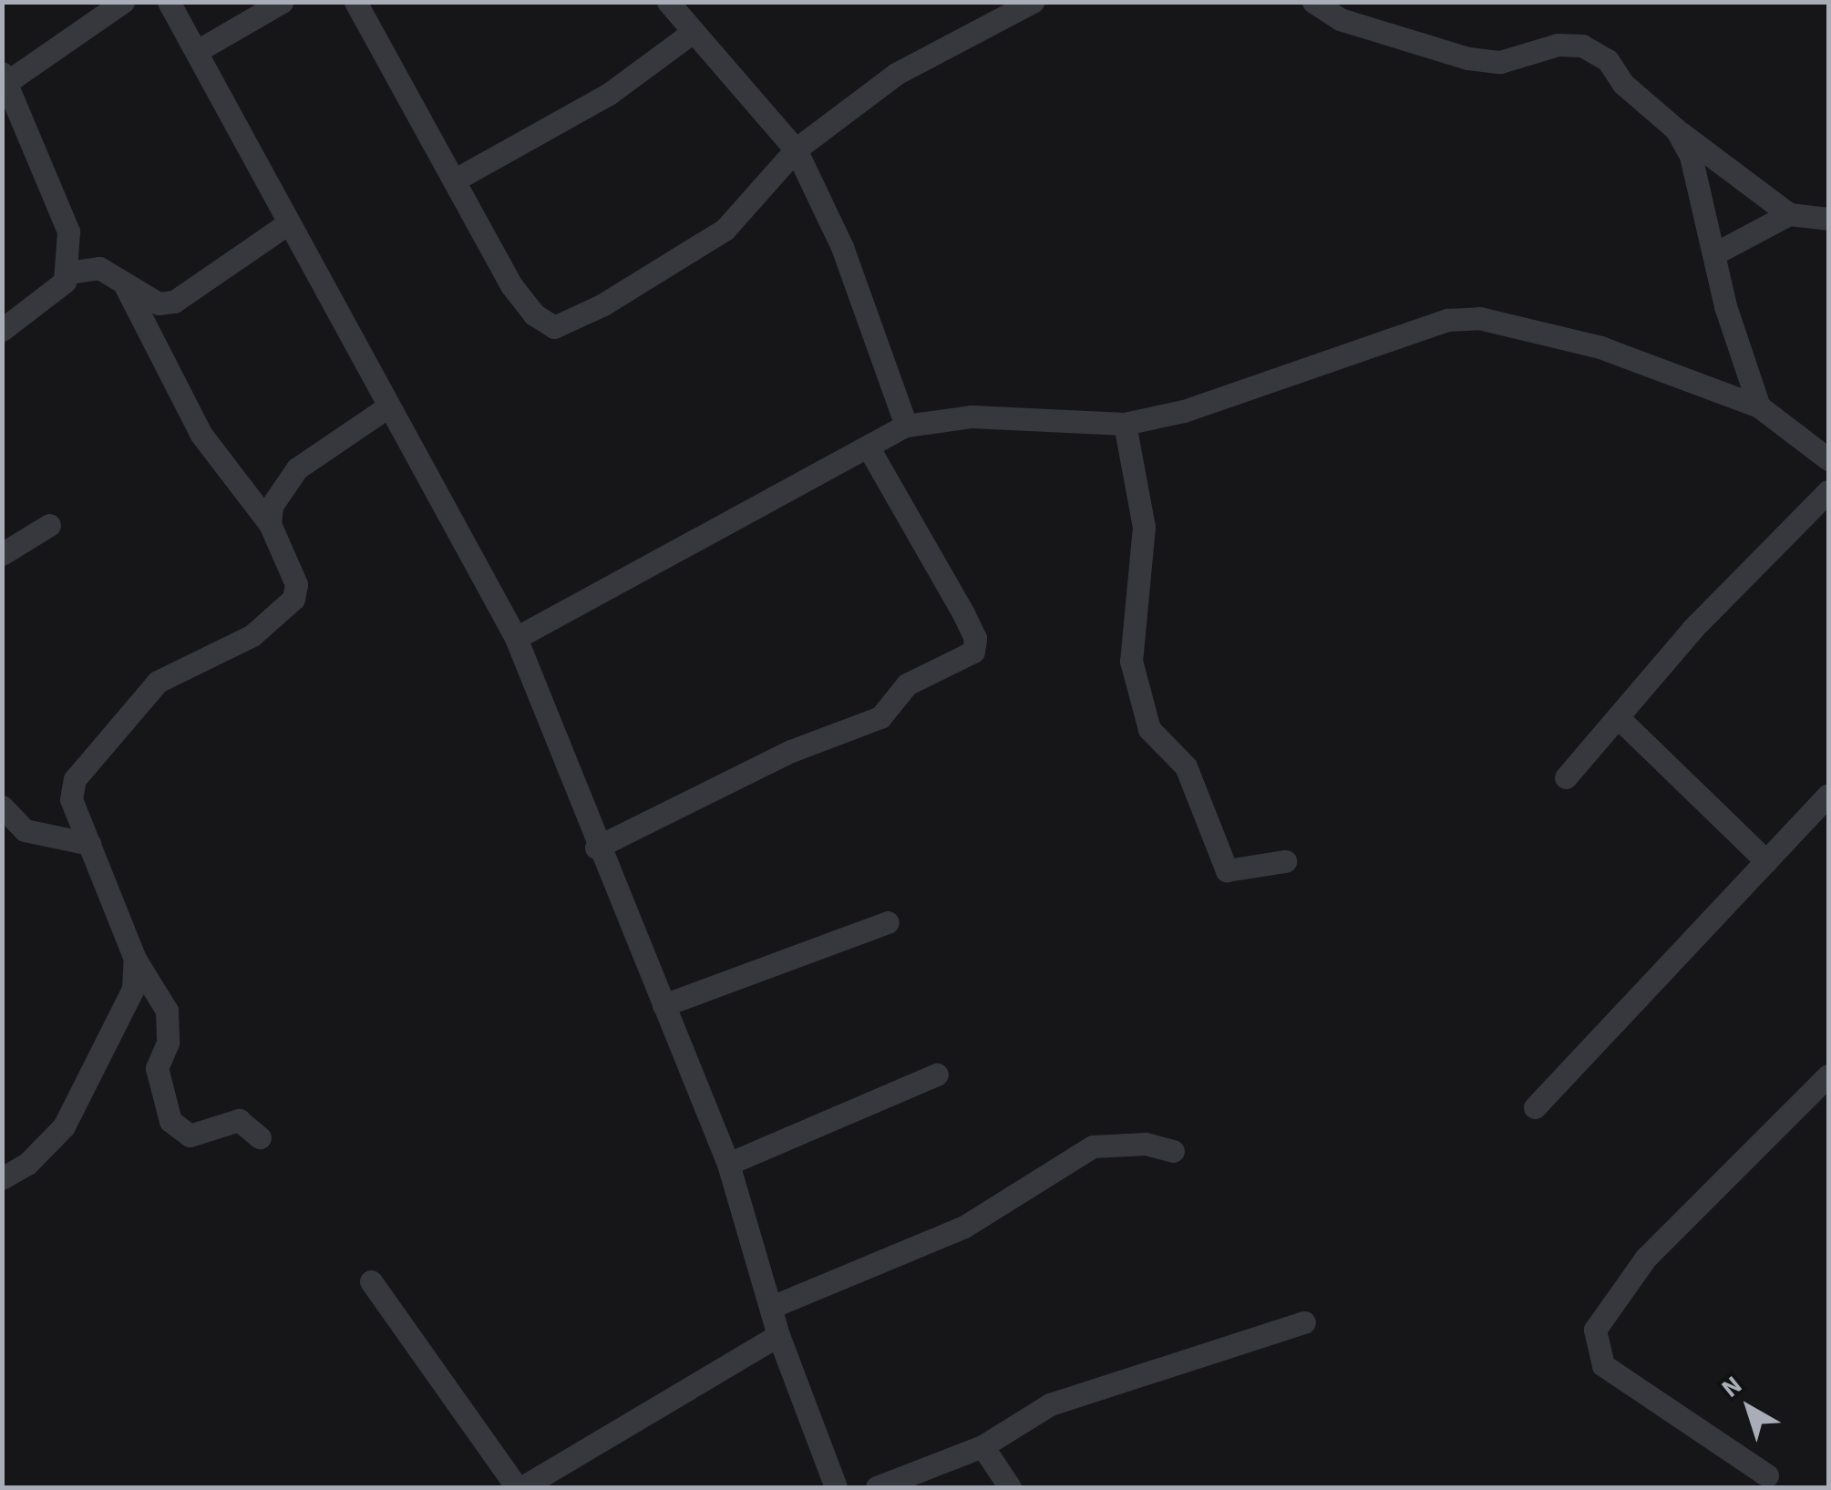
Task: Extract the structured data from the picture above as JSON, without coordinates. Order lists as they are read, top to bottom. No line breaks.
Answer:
{"north":"top left"}
